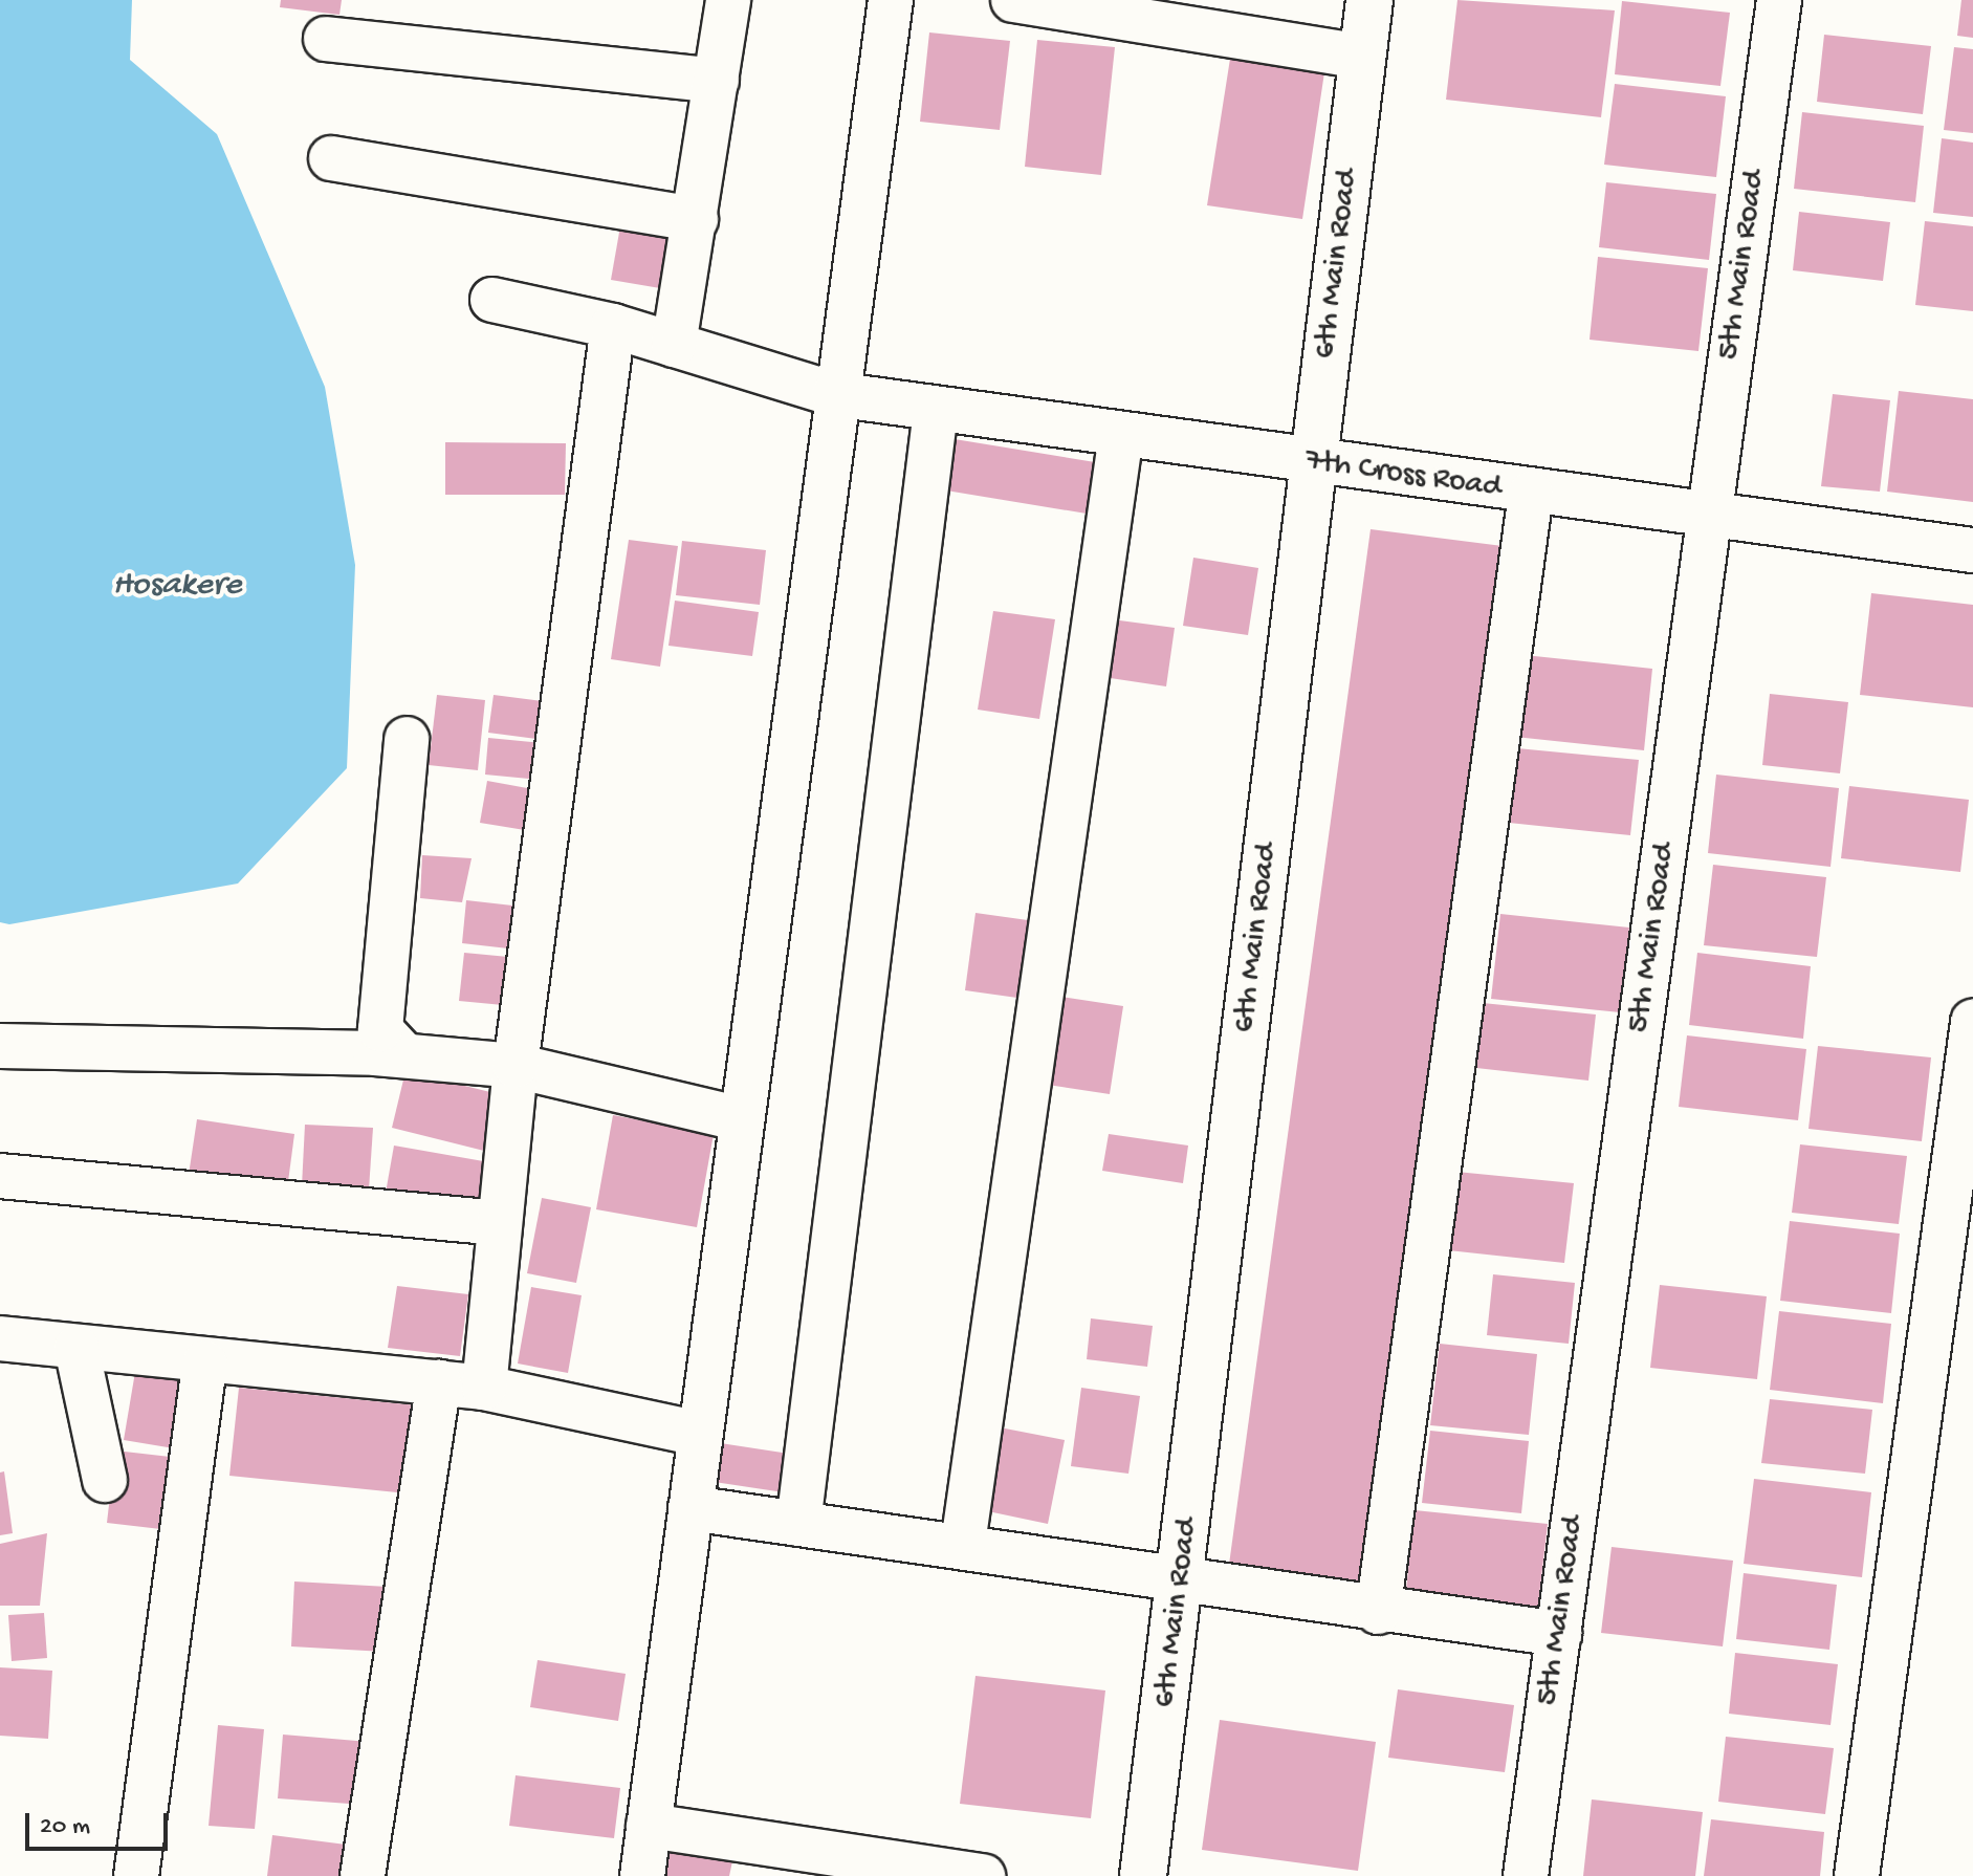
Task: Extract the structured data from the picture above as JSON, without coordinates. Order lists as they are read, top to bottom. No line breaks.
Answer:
{"streets":{"street":["6th Main Road","5th Main Road","7th Cross Road"]},"crossings":[["6th Main Road","7th Cross Road"],["5th Main Road","7th Cross Road"]],"water":["Hosakere"],"scale_bar":"20 m"}
